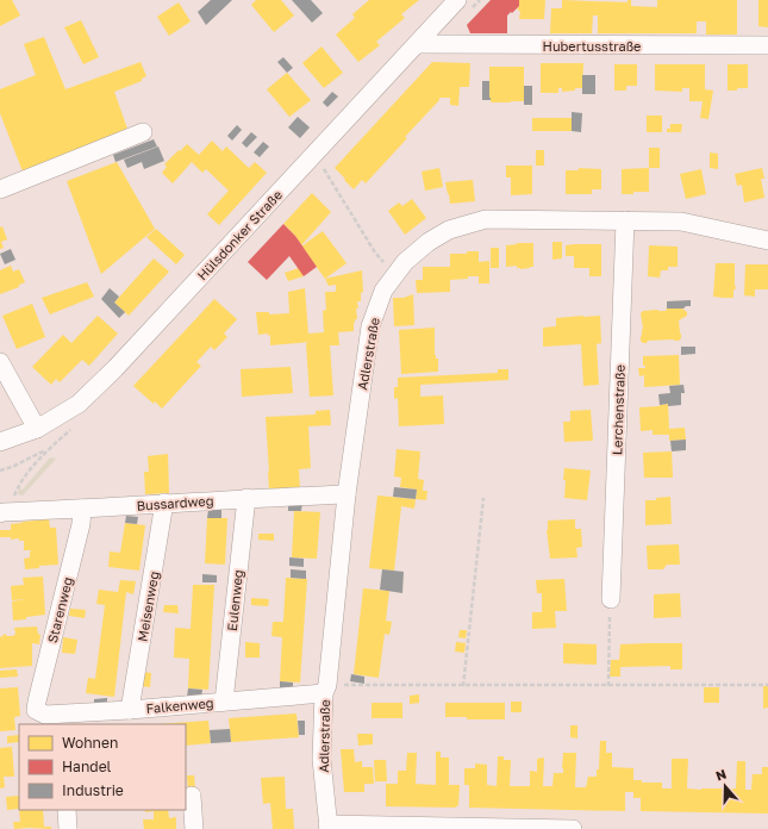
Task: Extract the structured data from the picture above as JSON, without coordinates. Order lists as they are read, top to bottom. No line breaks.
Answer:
{"streets":{"street":["Hubertusstraße","Hülsdonker Straße","Adlerstraße","Lerchenstraße","Bussardweg","Eulenweg","Meisenweg","Starenweg","Falkenweg"]},"crossings":[["Hubertusstraße","Hülsdonker Straße"],["Adlerstraße","Lerchenstraße"],["Adlerstraße","Bussardweg"],["Adlerstraße","Falkenweg"],["Bussardweg","Eulenweg"],["Bussardweg","Meisenweg"],["Bussardweg","Starenweg"],["Eulenweg","Falkenweg"],["Meisenweg","Falkenweg"],["Starenweg","Falkenweg"]],"legend":["Wohnen","Handel","Industrie"],"north":"top"}
